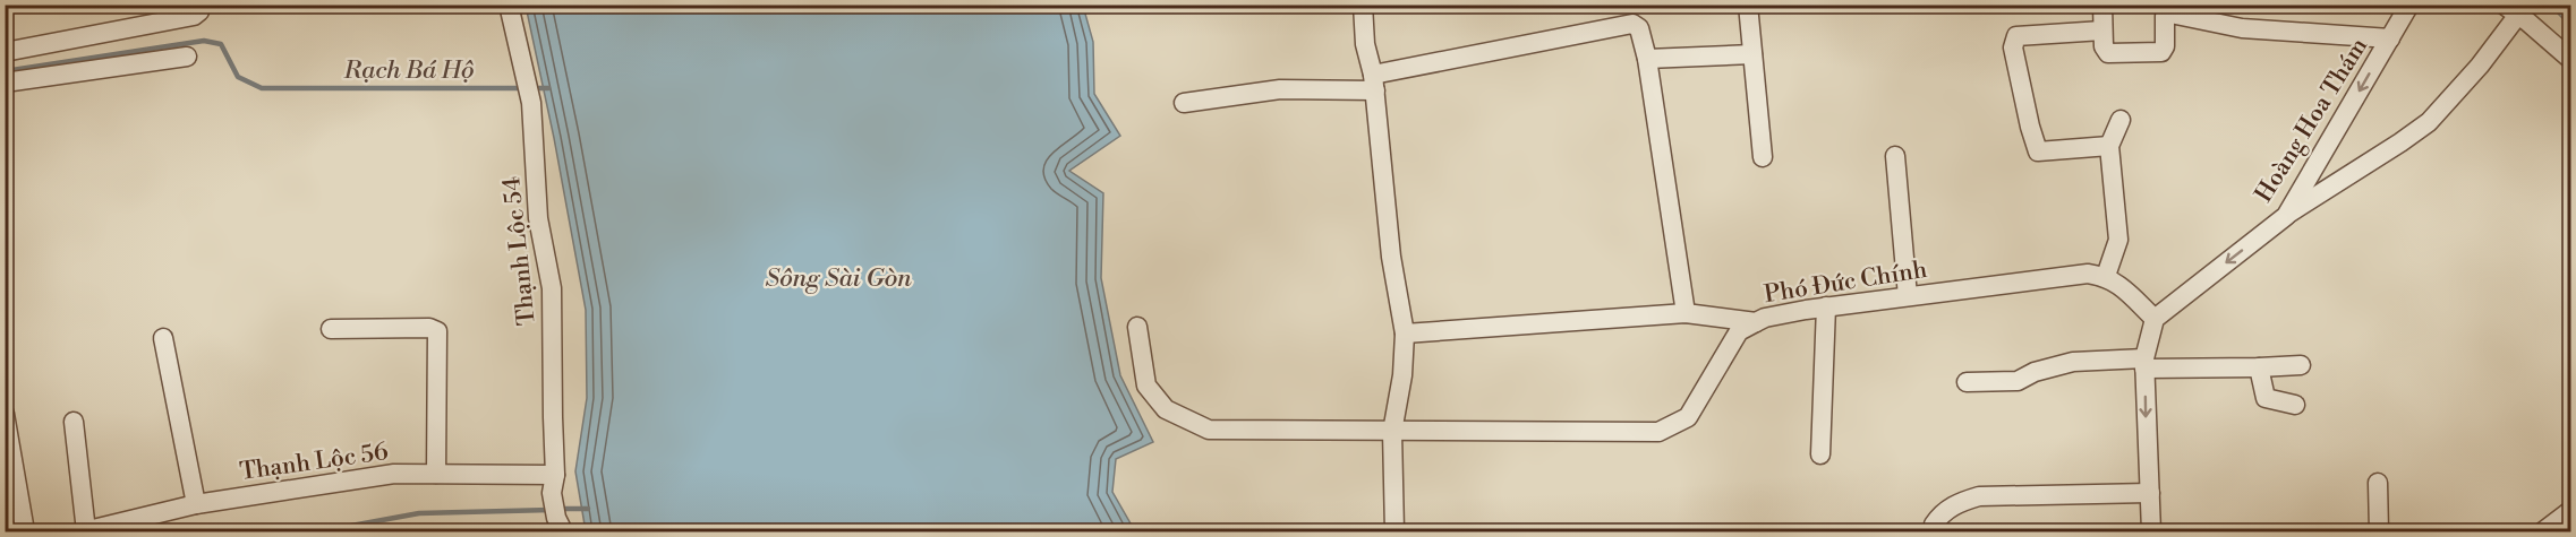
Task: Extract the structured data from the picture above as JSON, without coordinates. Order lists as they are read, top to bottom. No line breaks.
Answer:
{"streets":{"street":["Hoàng Hoa Thám","Thạnh Lộc 54","Phó Đức Chính","Thạnh Lộc 56"]},"crossings":[["Thạnh Lộc 54","Thạnh Lộc 56"]],"water":["Rạch Bá Hộ","Sông Sài Gòn"]}
